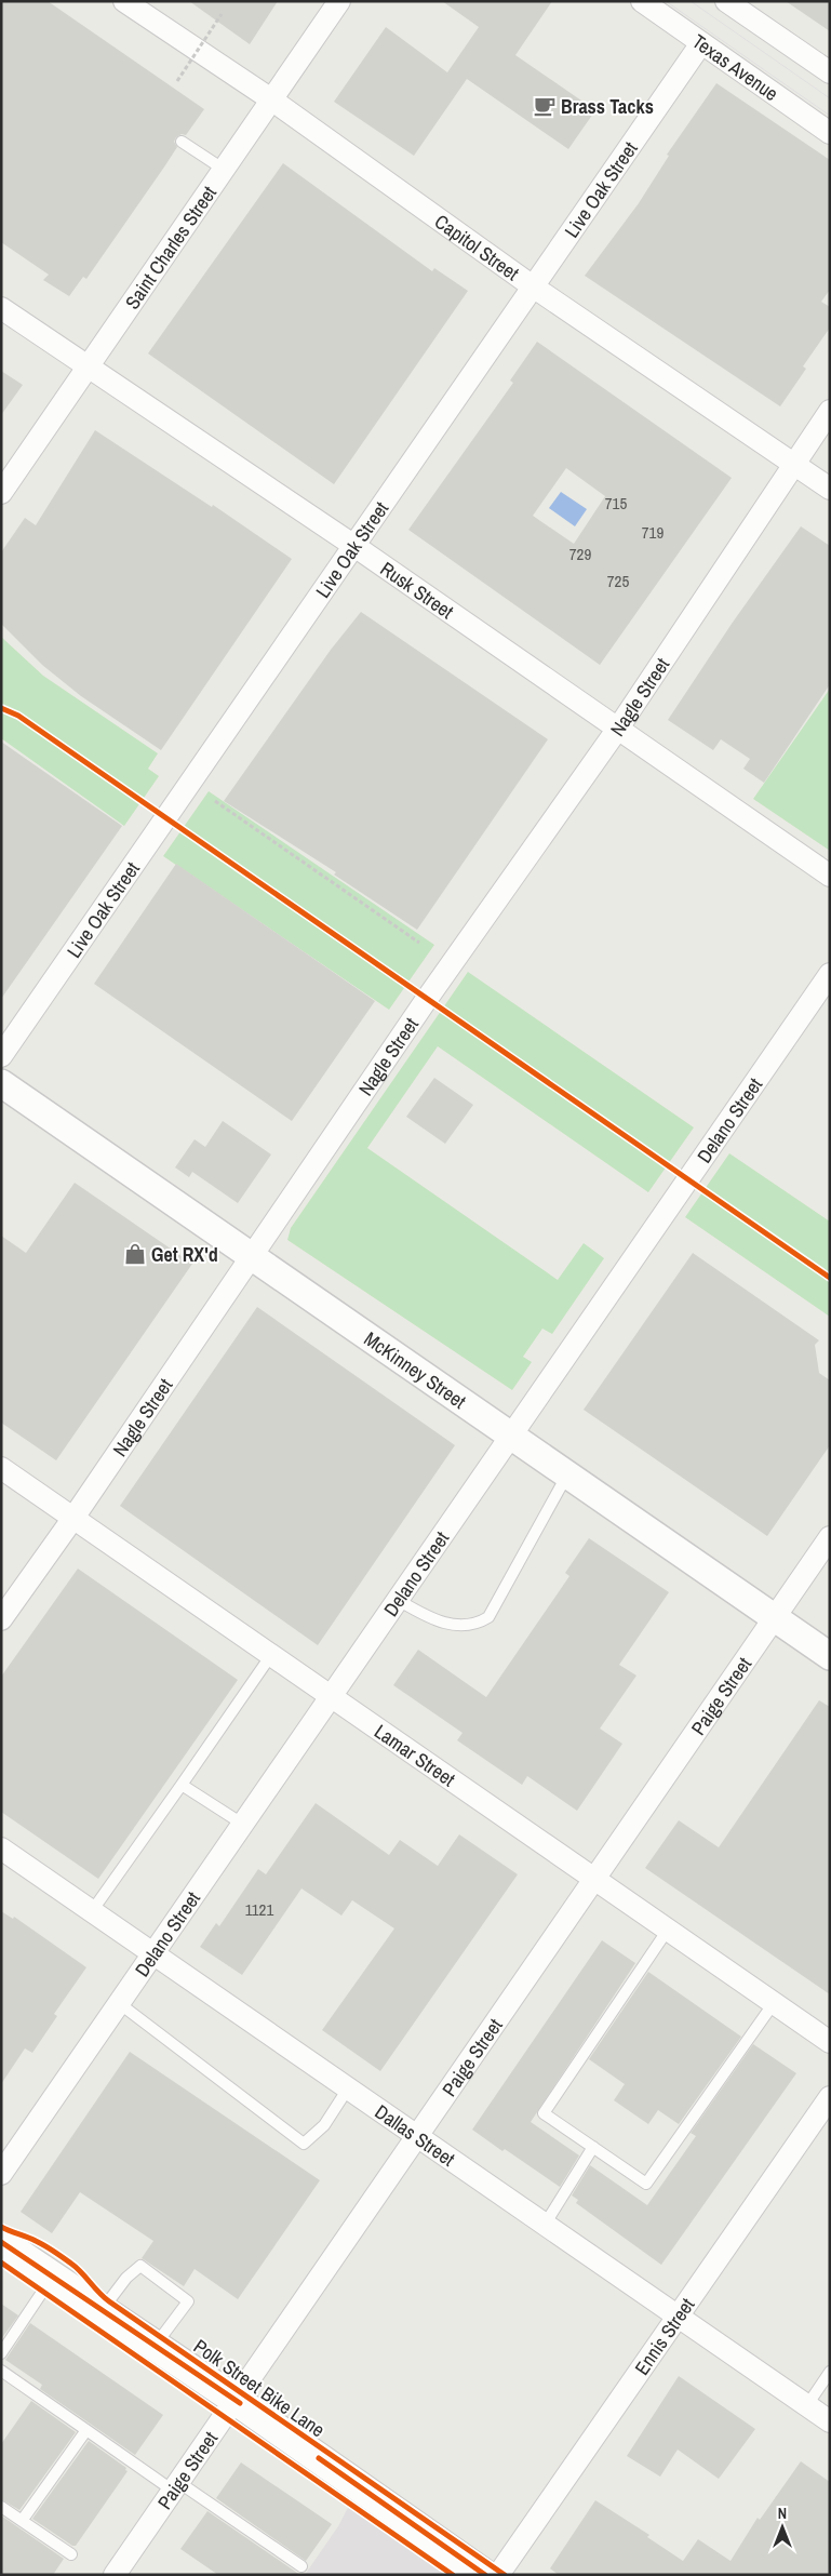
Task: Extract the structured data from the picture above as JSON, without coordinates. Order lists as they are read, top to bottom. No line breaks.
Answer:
{"streets":{"street":["Texas Avenue","Live Oak Street","Saint Charles Street","Capitol Street","Rusk Street","Nagle Street","Delano Street","McKinney Street","Paige Street","Lamar Street","Dallas Street","Ennis Street"],"cycle path":["Polk Street Bike Lane"]},"crossings":[["Texas Avenue","Live Oak Street"],["Live Oak Street","Capitol Street"],["Live Oak Street","Rusk Street"],["Saint Charles Street","Capitol Street"],["Saint Charles Street","Rusk Street"],["Capitol Street","Nagle Street"],["Rusk Street","Nagle Street"],["Nagle Street","McKinney Street"],["Nagle Street","Lamar Street"],["Delano Street","McKinney Street"],["Delano Street","Lamar Street"],["Delano Street","Dallas Street"],["McKinney Street","Paige Street"],["Paige Street","Lamar Street"],["Paige Street","Dallas Street"],["Dallas Street","Ennis Street"]],"places":{"cafe":["Brass Tacks"],"shop":["Get RX'd"]},"house_numbers":["715","719","729","725","1121"],"north":"top"}
